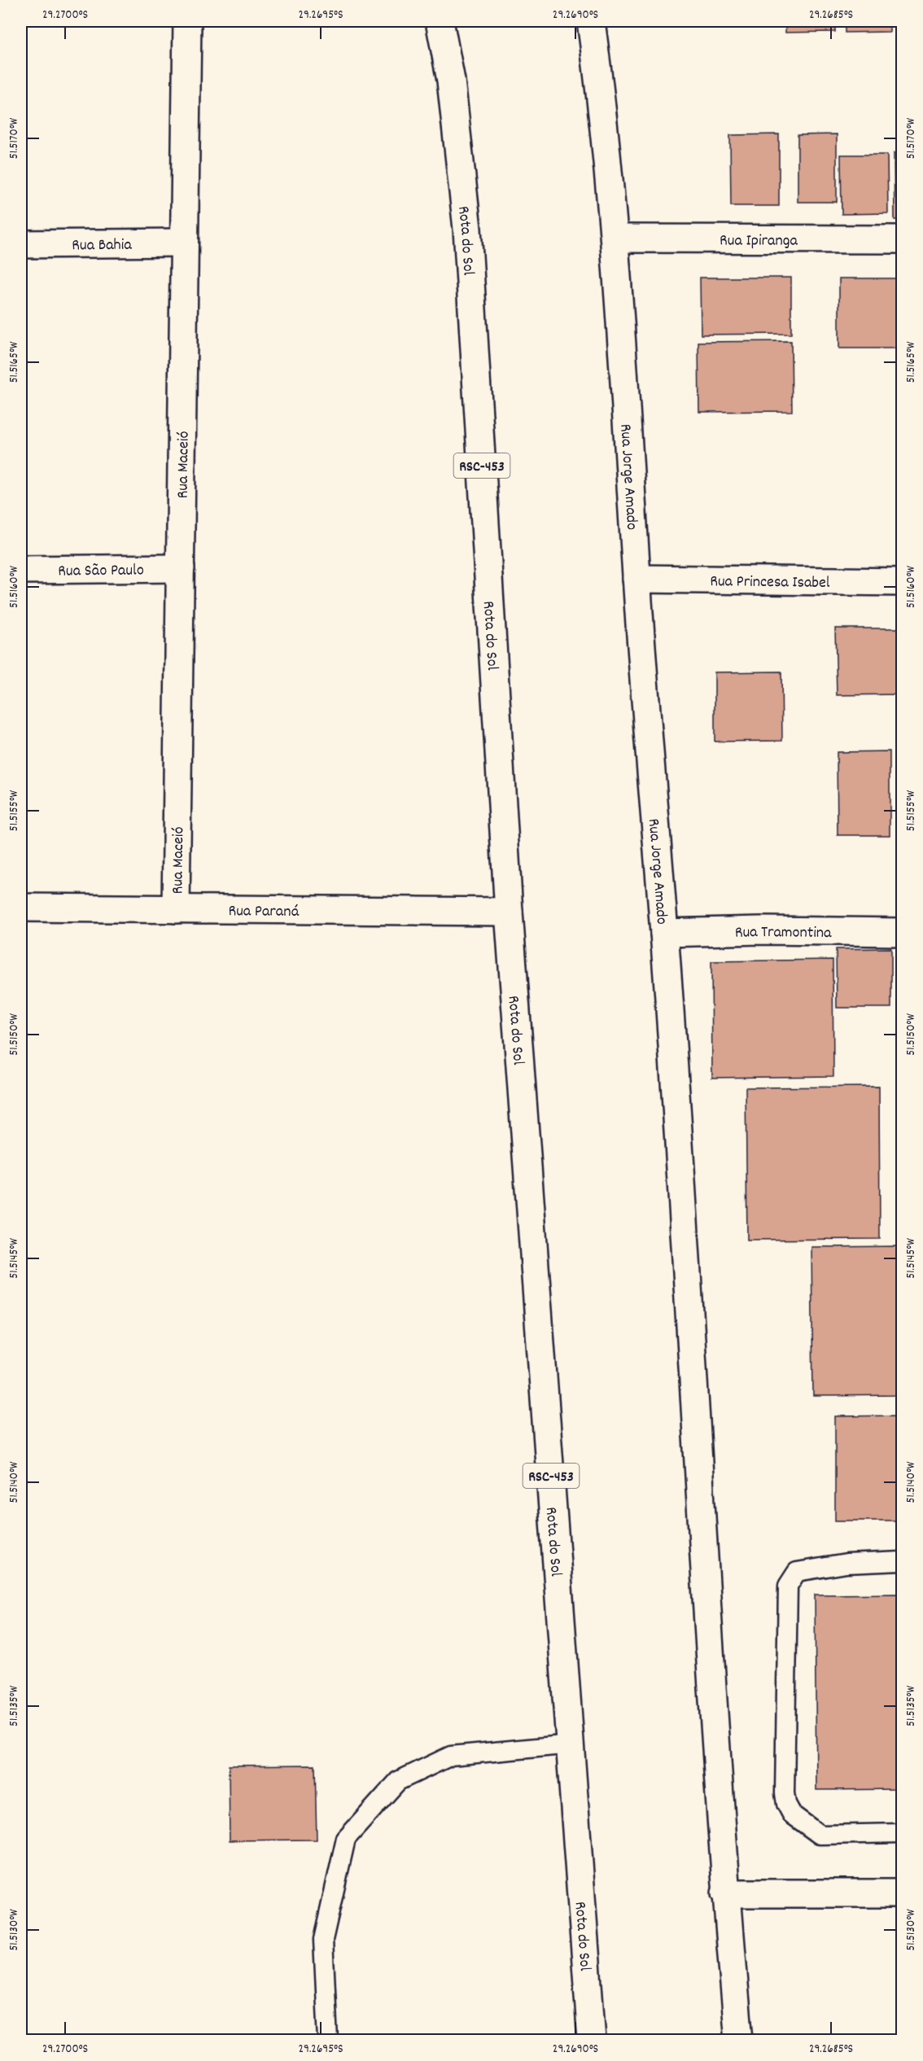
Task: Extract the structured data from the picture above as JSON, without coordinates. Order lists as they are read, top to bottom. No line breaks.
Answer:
{"streets":{"main road":["Rua Ipiranga","Rota do Sol","Rua Bahia","Rua Maceió","RSC-453","Rua Jorge Amado","Rua São Paulo","Rua Princesa Isabel","Rua Paraná","Rua Tramontina"]},"crossings":[["Rua Ipiranga","Rua Jorge Amado"],["Rota do Sol","Rua Paraná"],["Rua Bahia","Rua Maceió"],["Rua Maceió","Rua São Paulo"],["Rua Maceió","Rua Paraná"],["Rua Jorge Amado","Rua Princesa Isabel"],["Rua Jorge Amado","Rua Tramontina"]],"coordinates":["29.2700°S","29.2695°S","29.2690°S","29.2685°S","51.5170°W","51.5165°W","51.5160°W","51.5155°W","51.5150°W","51.5145°W","51.5140°W","51.5135°W","51.5130°W"]}
